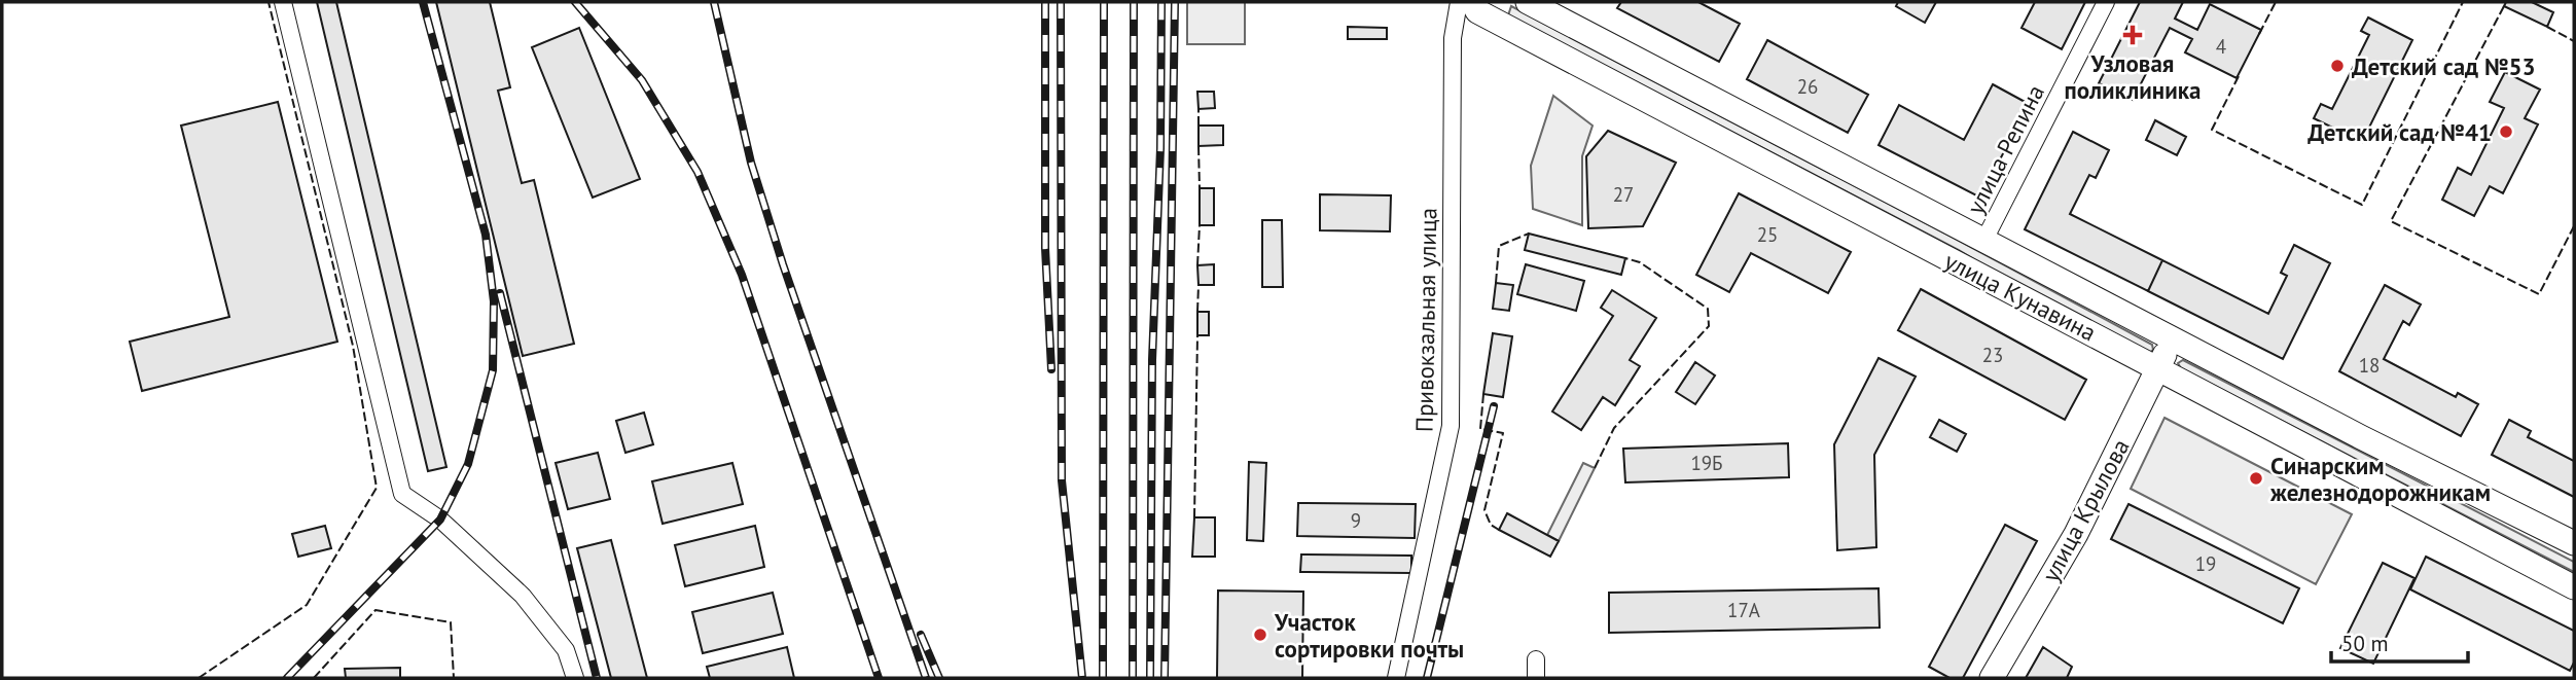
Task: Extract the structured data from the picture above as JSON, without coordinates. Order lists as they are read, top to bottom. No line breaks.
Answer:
{"streets":{"street":["улица Репина","улица Кунавина","Привокзальная улица","улица Крылова"]},"crossings":[["улица Репина","улица Кунавина"],["улица Кунавина","улица Крылова"]],"places":{"health":["Узловая поликлиника"],"other":["Детский сад №53","Детский сад №41","Синарским железнодорожникам","Участок сортировки почты"]},"house_numbers":["4","26","27","25","23","18","19Б","9","19","17А"],"scale_bar":"50 m"}
